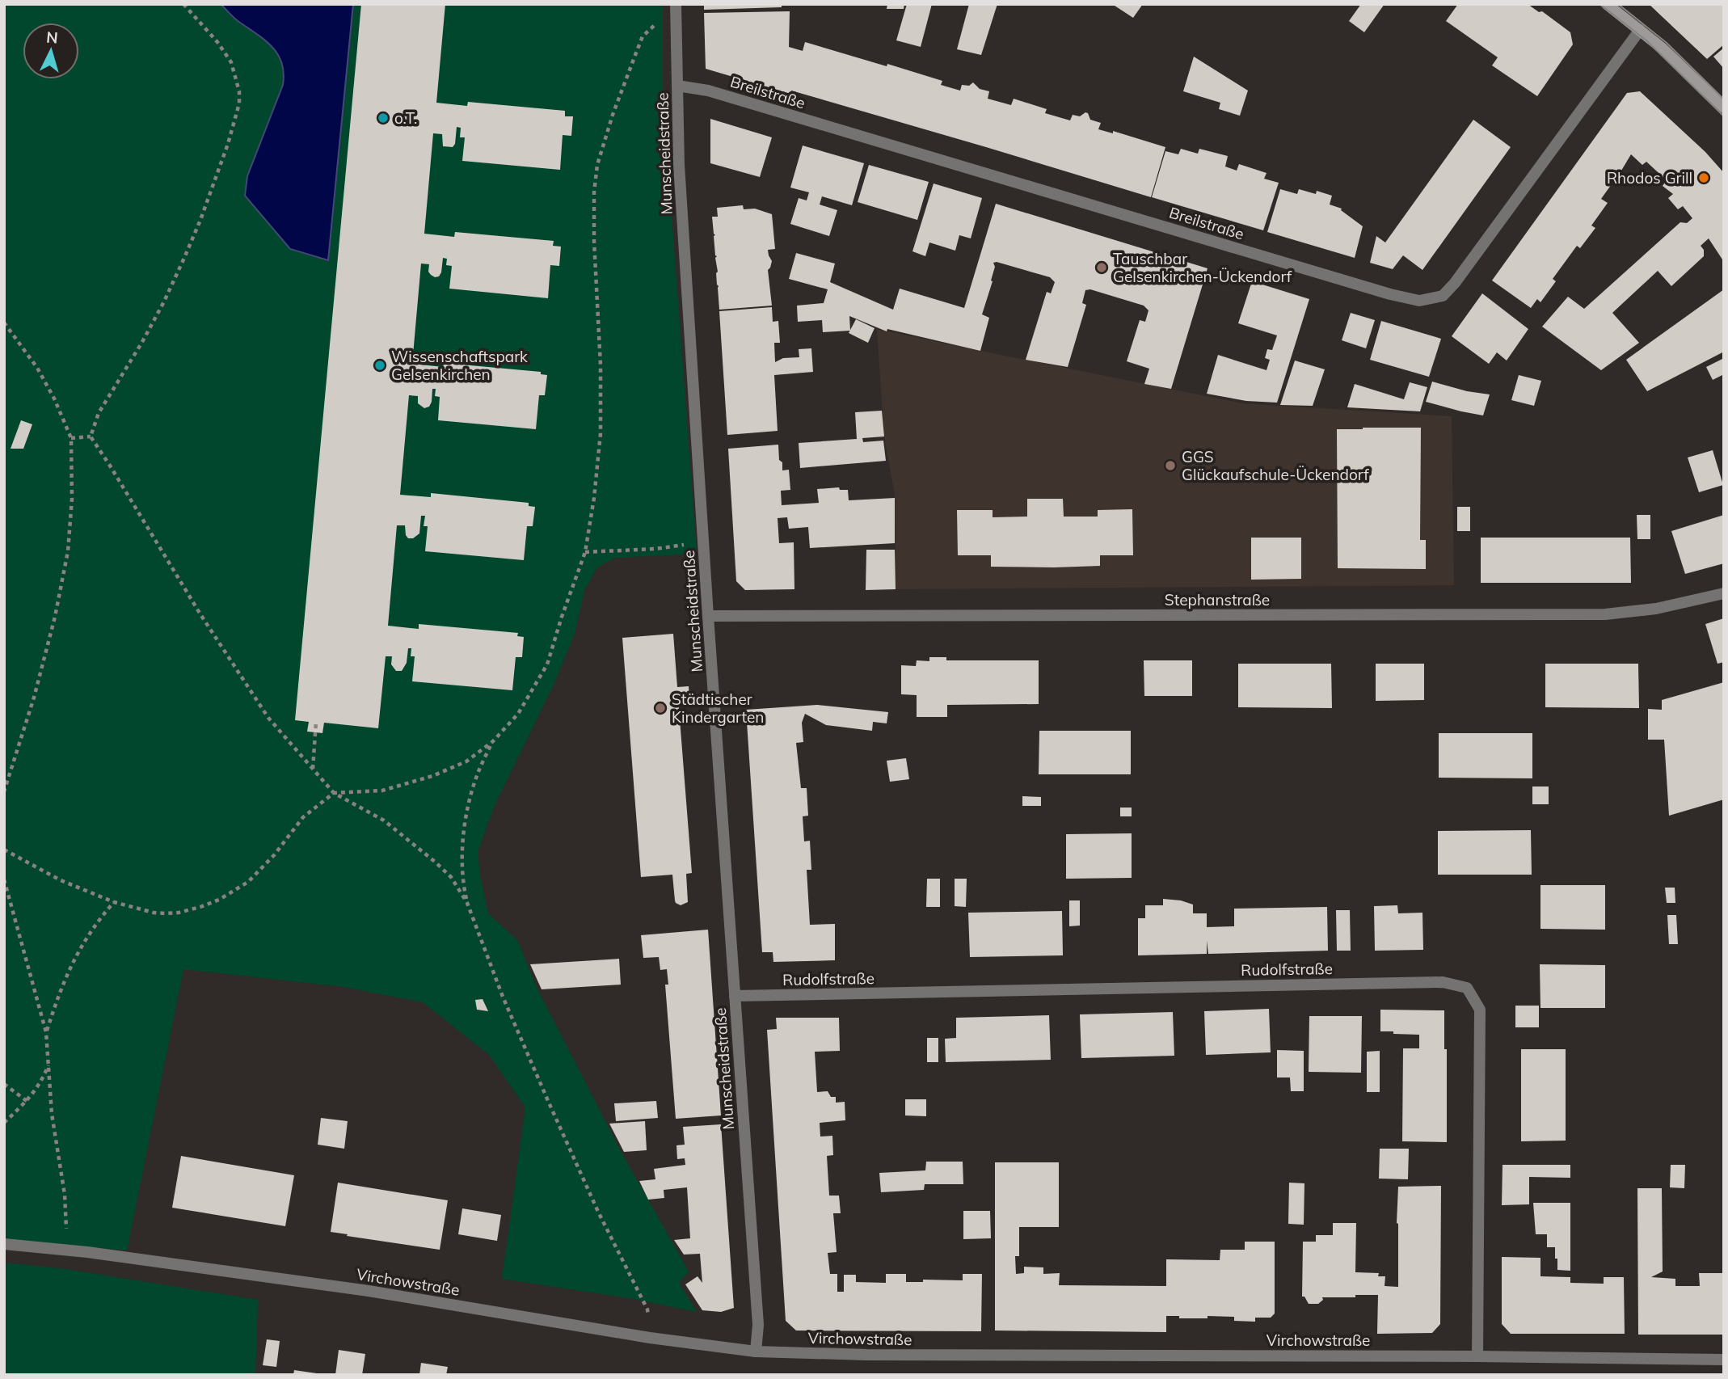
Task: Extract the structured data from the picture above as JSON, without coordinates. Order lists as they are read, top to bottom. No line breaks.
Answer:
{"streets":{"street":["Breilstraße","Munscheidstraße","Stephanstraße","Rudolfstraße","Virchowstraße"]},"crossings":[["Breilstraße","Munscheidstraße"],["Munscheidstraße","Stephanstraße"],["Munscheidstraße","Rudolfstraße"],["Munscheidstraße","Virchowstraße"],["Rudolfstraße","Virchowstraße"]],"places":["o.T.","Rhodos Grill","Tauschbar Gelsenkirchen-Ückendorf","Wissenschaftspark Gelsenkirchen","GGS Glückaufschule-Ückendorf","Städtischer Kindergarten"],"north":"top"}
